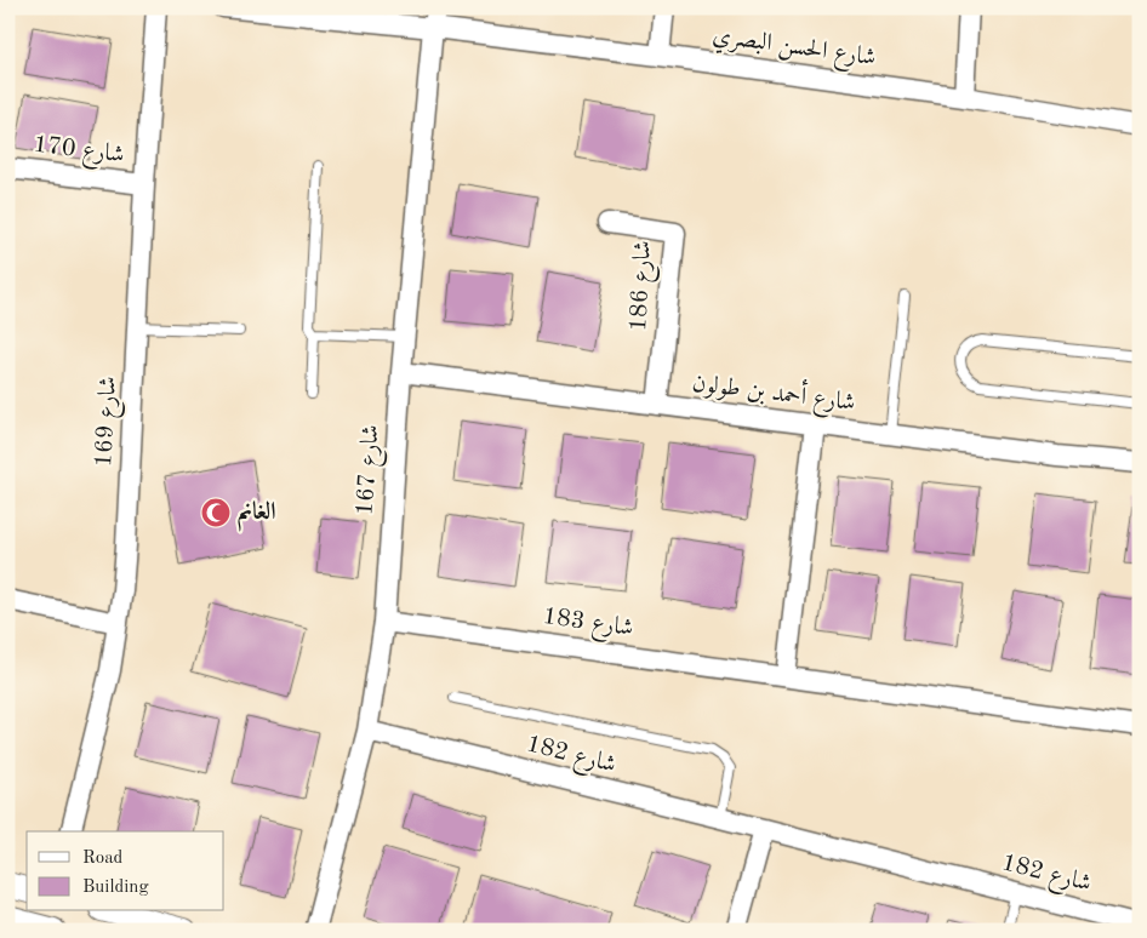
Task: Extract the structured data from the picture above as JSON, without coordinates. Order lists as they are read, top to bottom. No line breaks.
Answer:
{"streets":{"street":["شارع الحسن البصري","شارع 170","شارع 186","شارع أحمد بن طولون","شارع 169","شارع 167","شارع 183","شارع 182"]},"crossings":[["شارع الحسن البصري","شارع 167"],["شارع 170","شارع 169"],["شارع 186","شارع أحمد بن طولون"],["شارع أحمد بن طولون","شارع 167"],["شارع 167","شارع 183"],["شارع 167","شارع 182"]],"places":{"mosque":["الغانم"]},"legend":["Road","Building"]}
